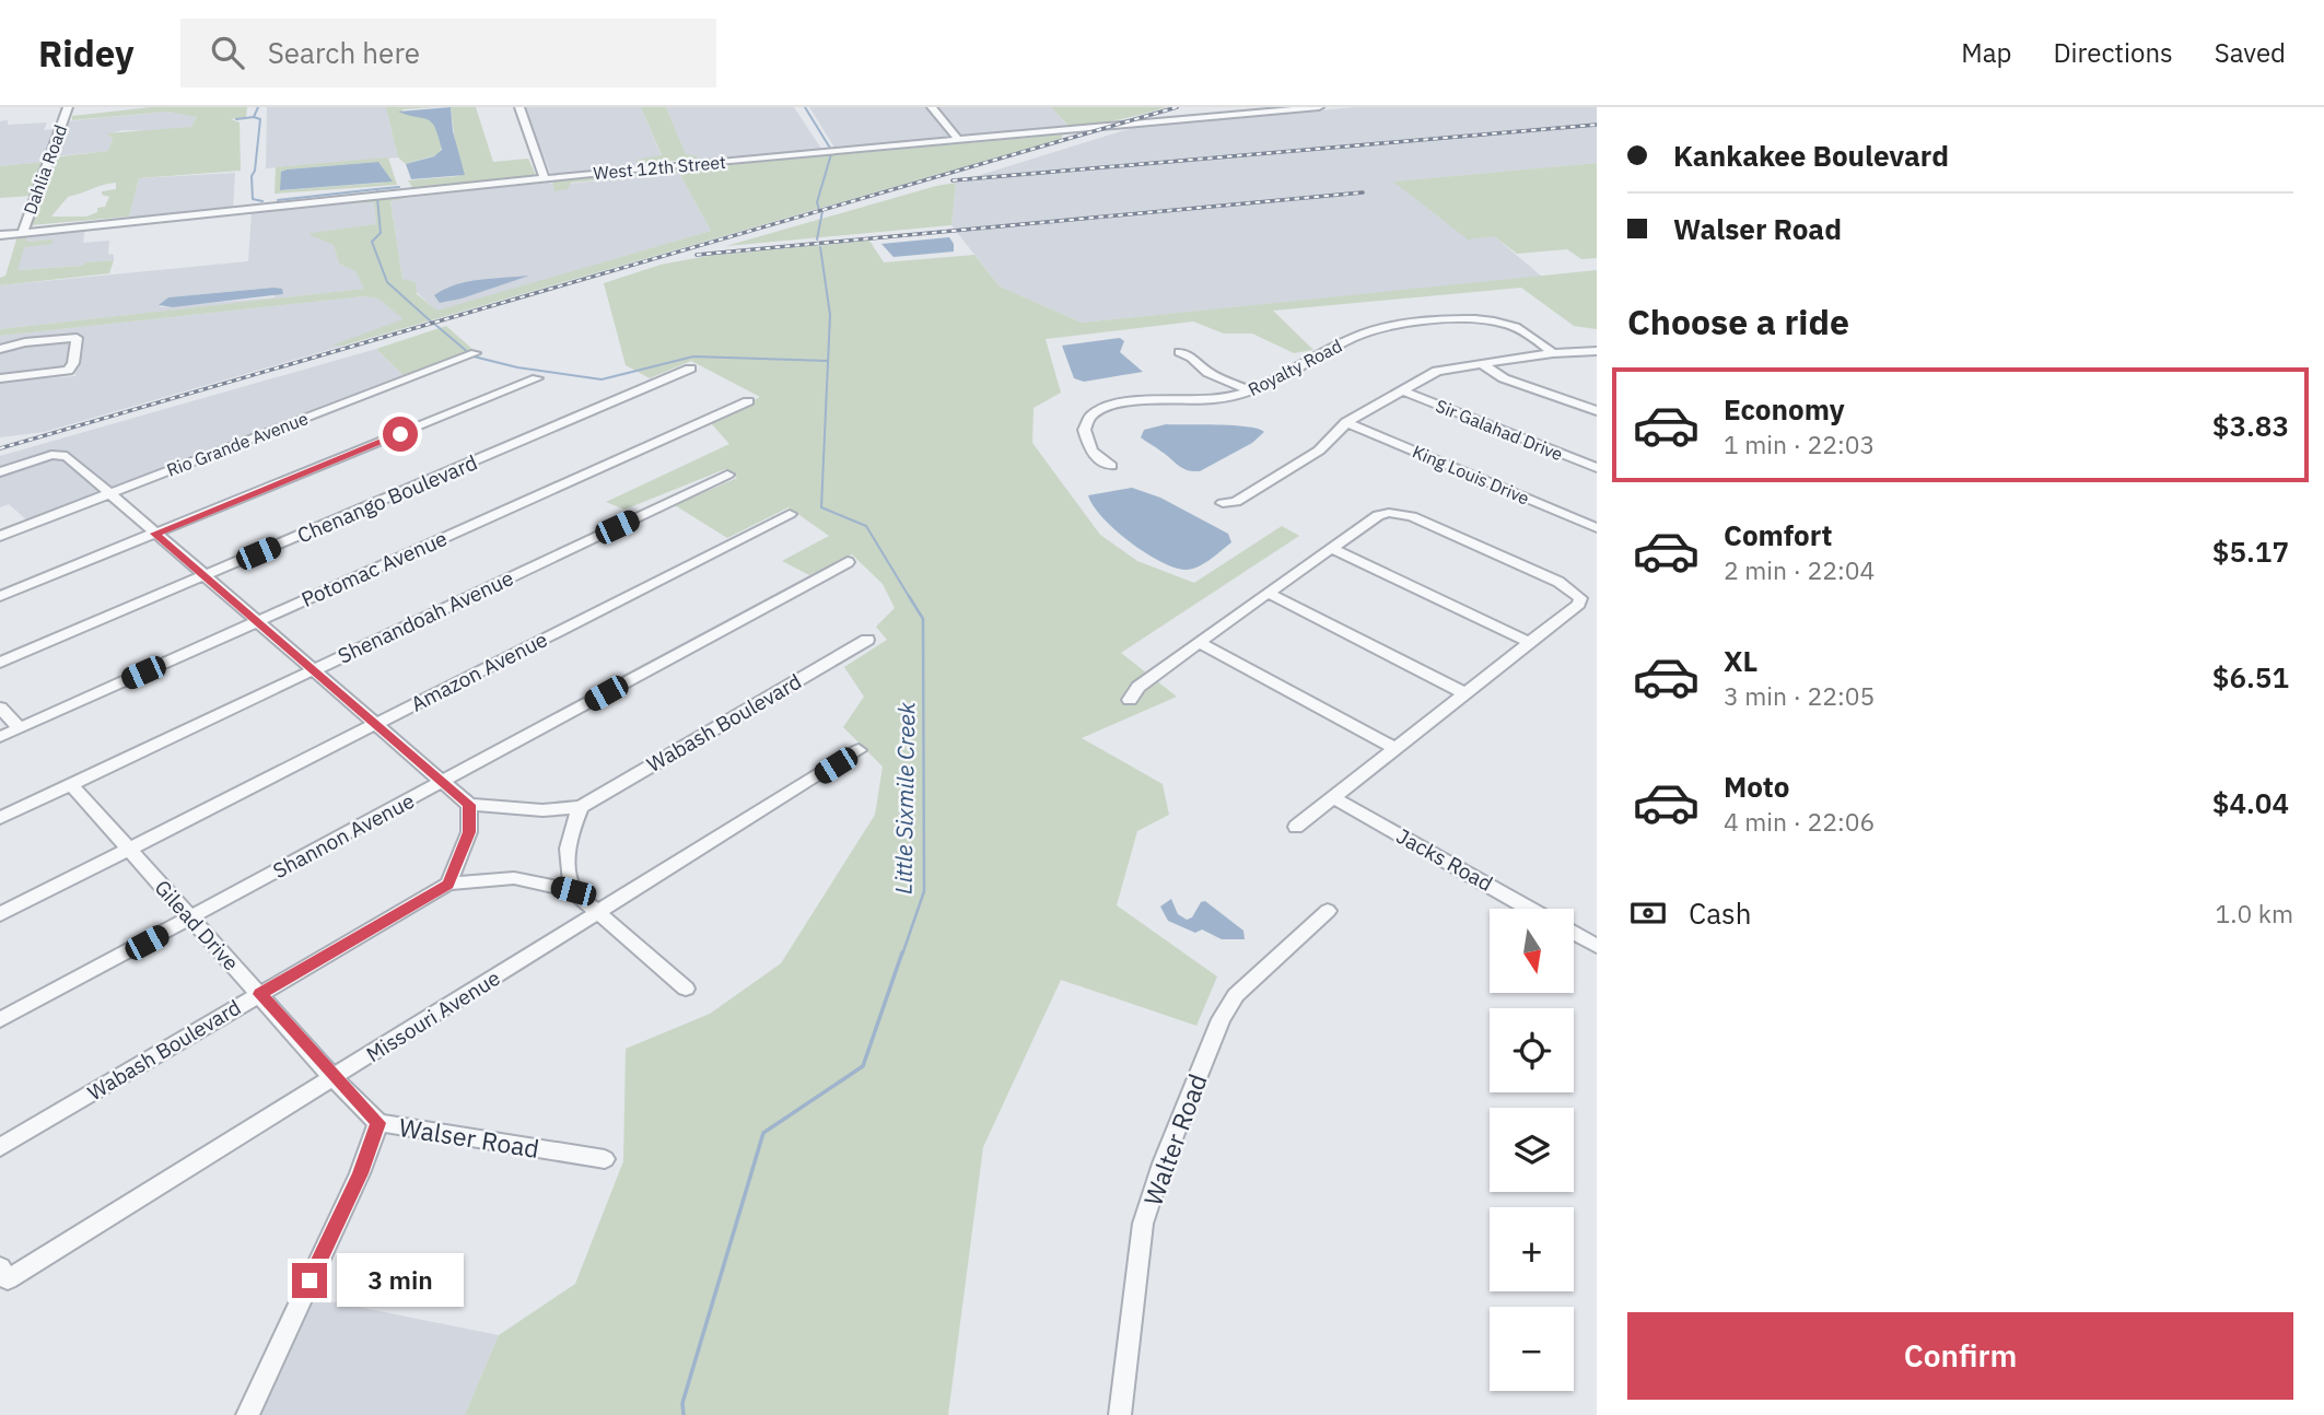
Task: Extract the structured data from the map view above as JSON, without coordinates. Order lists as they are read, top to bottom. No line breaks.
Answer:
{"streets":{"street":["West 12th Street","Dahlia Road","Royalty Road","Sir Galahad Drive","Rio Grande Avenue","King Louis Drive","Chenango Boulevard","Potomac Avenue","Shenandoah Avenue","Amazon Avenue","Wabash Boulevard","Shannon Avenue","Jacks Road","Gilead Drive","Missouri Avenue","Walser Road","Walter Road"]},"crossings":[["West 12th Street","Dahlia Road"],["Shenandoah Avenue","Gilead Drive"],["Amazon Avenue","Gilead Drive"],["Wabash Boulevard","Gilead Drive"],["Shannon Avenue","Gilead Drive"],["Gilead Drive","Missouri Avenue"],["Gilead Drive","Walser Road"]],"water":["Little Sixmile Creek"],"north":"bottom","page":{"header":"Ridey","search":"Search here","nav":["Map","Directions","Saved"],"banner":["Kankakee Boulevard","Walser Road"],"heading":"Choose a ride","list":[{"name":"Economy","note":"1 min · 22:03","value":"$3.83"},{"name":"Comfort","note":"2 min · 22:04","value":"$5.17"},{"name":"XL","note":"3 min · 22:05","value":"$6.51"},{"name":"Moto","note":"4 min · 22:06","value":"$4.04"}],"pay":["Cash","1.0 km"],"map_buttons":["+","−"],"bubble":"3 min","buttons":"Confirm"}}
